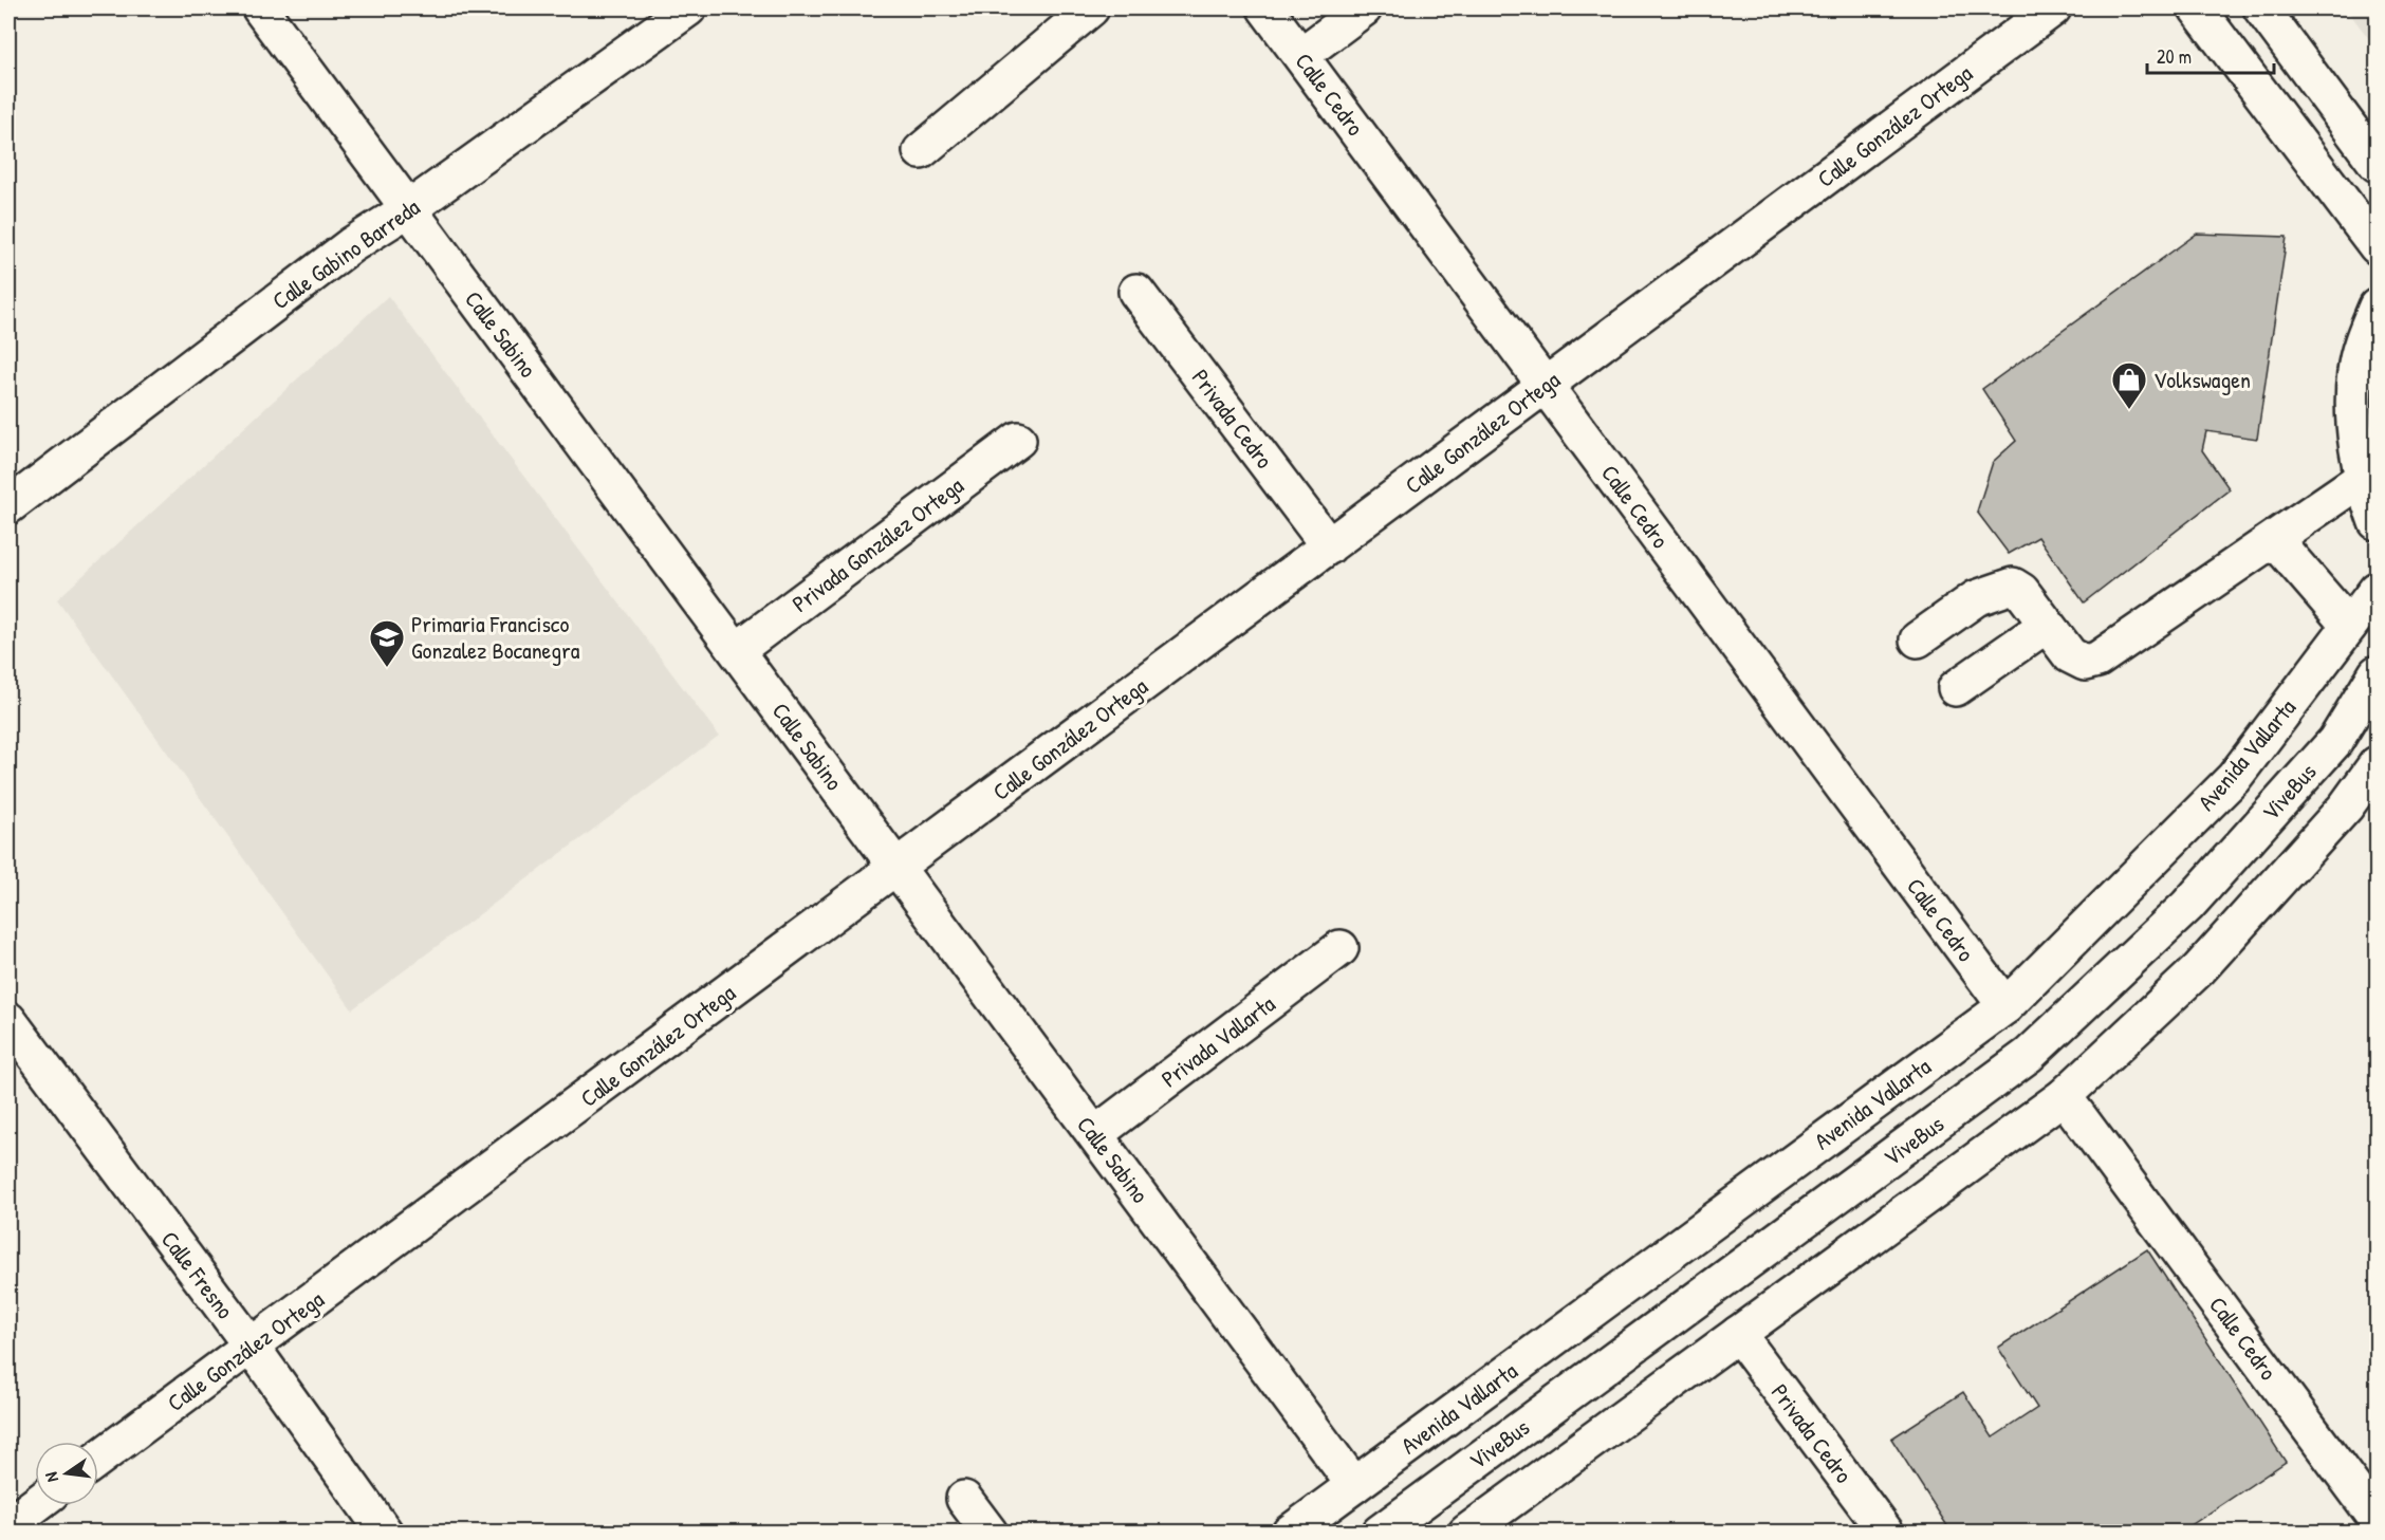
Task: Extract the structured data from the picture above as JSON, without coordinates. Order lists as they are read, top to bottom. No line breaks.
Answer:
{"streets":{"street":["Calle Cedro","Calle González Ortega","Calle Gabino Barreda","Calle Sabino","Privada Cedro","Privada González Ortega","Avenida Vallarta","ViveBus","Privada Vallarta","Calle Fresno"]},"crossings":[["Calle Cedro","Calle González Ortega"],["Calle Cedro","Avenida Vallarta"],["Calle González Ortega","Calle Sabino"],["Calle González Ortega","Privada Cedro"],["Calle González Ortega","Calle Fresno"],["Calle Gabino Barreda","Calle Sabino"],["Calle Sabino","Privada González Ortega"],["Calle Sabino","Avenida Vallarta"],["Calle Sabino","Privada Vallarta"]],"places":{"shop":["Volkswagen"],"school or university":["Primaria Francisco Gonzalez Bocanegra"]},"scale_bar":"20 m","north":"left"}
